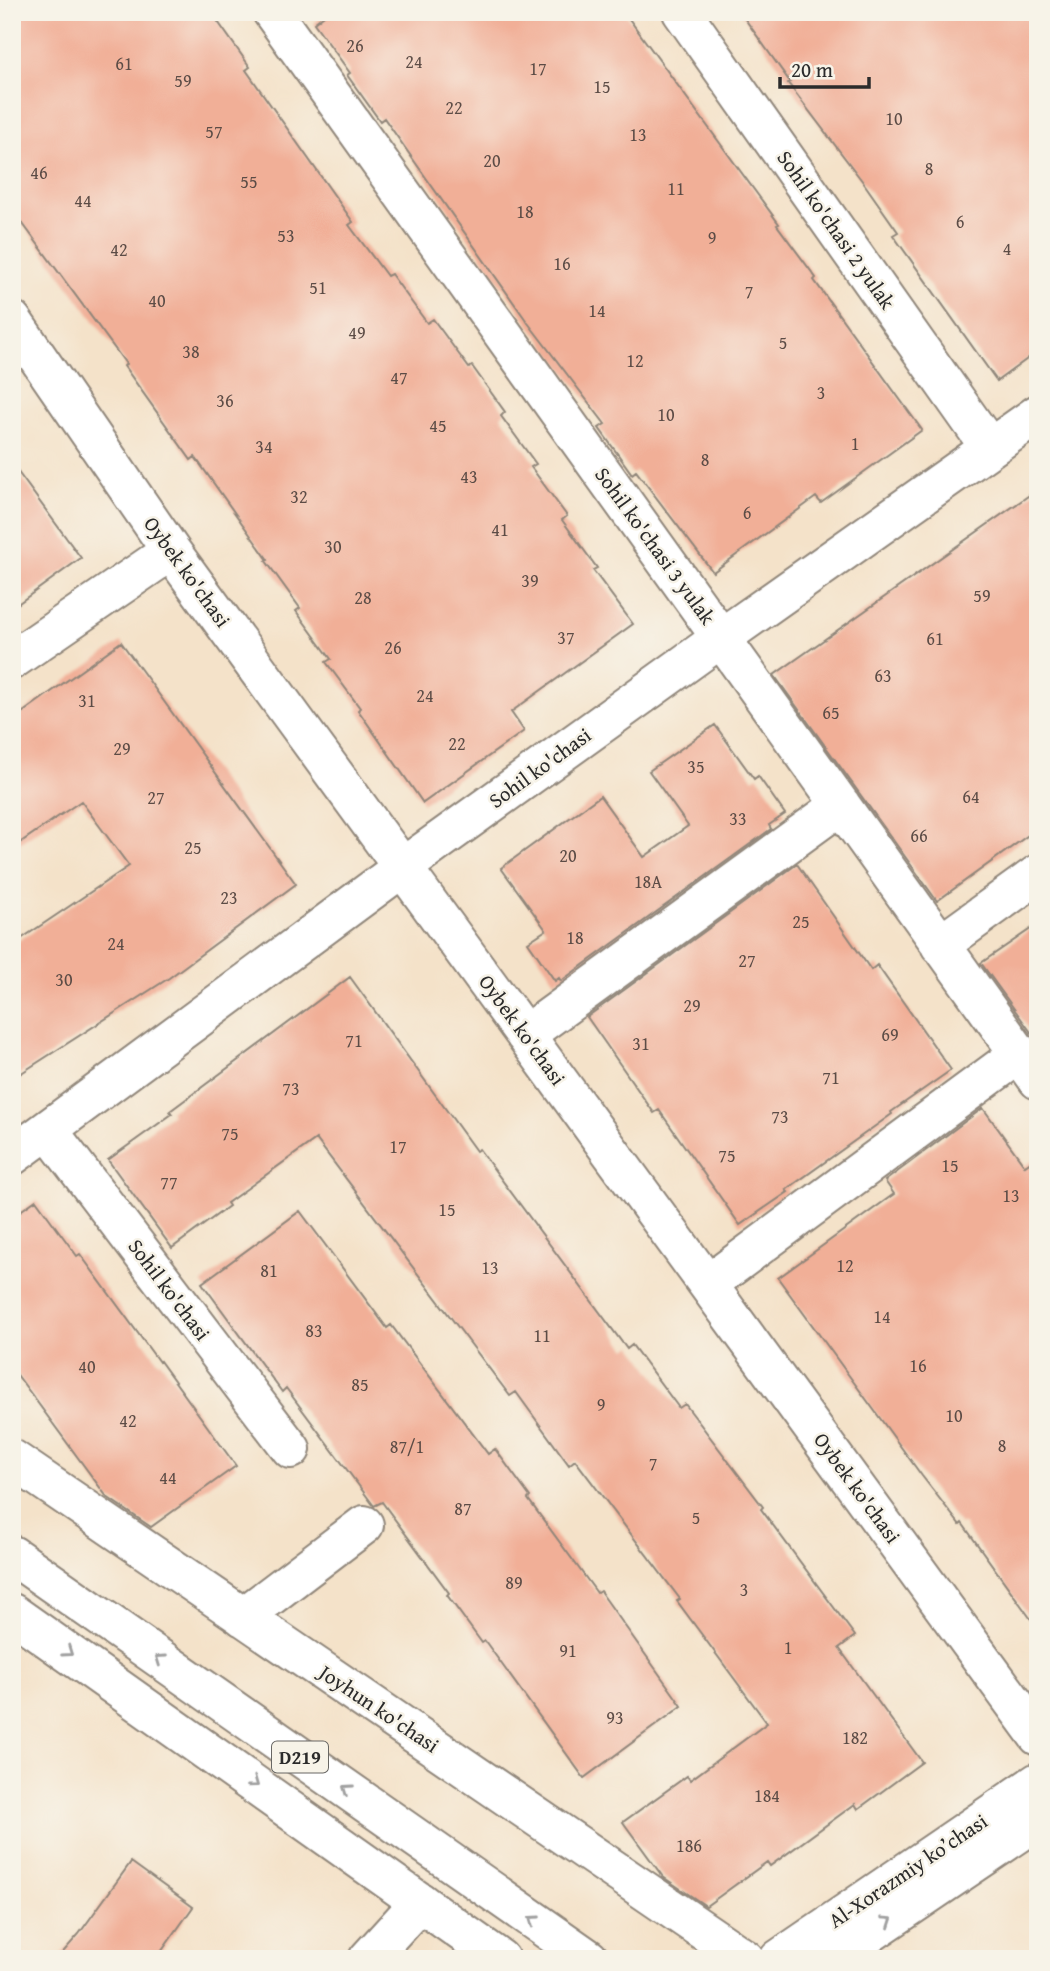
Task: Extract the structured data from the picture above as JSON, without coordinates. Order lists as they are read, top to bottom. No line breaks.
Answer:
{"streets":{"street":["Sohil ko'chasi 2 yulak","Sohil ko'chasi 3 yulak","Oybek ko'chasi","Sohil ko'chasi","Joyhun ko'chasi","D219","Al-Xorazmiy ko’chasi"]},"crossings":[["Sohil ko'chasi 2 yulak","Sohil ko'chasi"],["Sohil ko'chasi 3 yulak","Sohil ko'chasi"],["Oybek ko'chasi","Sohil ko'chasi"]],"house_numbers":["26","24","61","17","59","15","22","10","57","13","20","8","46","55","11","44","18","6","53","9","4","42","16","51","7","40","14","49","5","38","12","47","3","36","10","45","1","34","8","43","32","6","41","30","39","59","28","37","61","26","63","24","31","65","22","29","35","64","27","33","66","25","20","18A","23","25","18","24","27","30","29","69","71","31","71","73","73","75","17","75","15","77","13","15","12","13","81","14","83","11","16","40","85","9","10","42","8","87/1","7","44","87","5","89","3","1","91","93","182","184","186"],"scale_bar":"20 m"}
